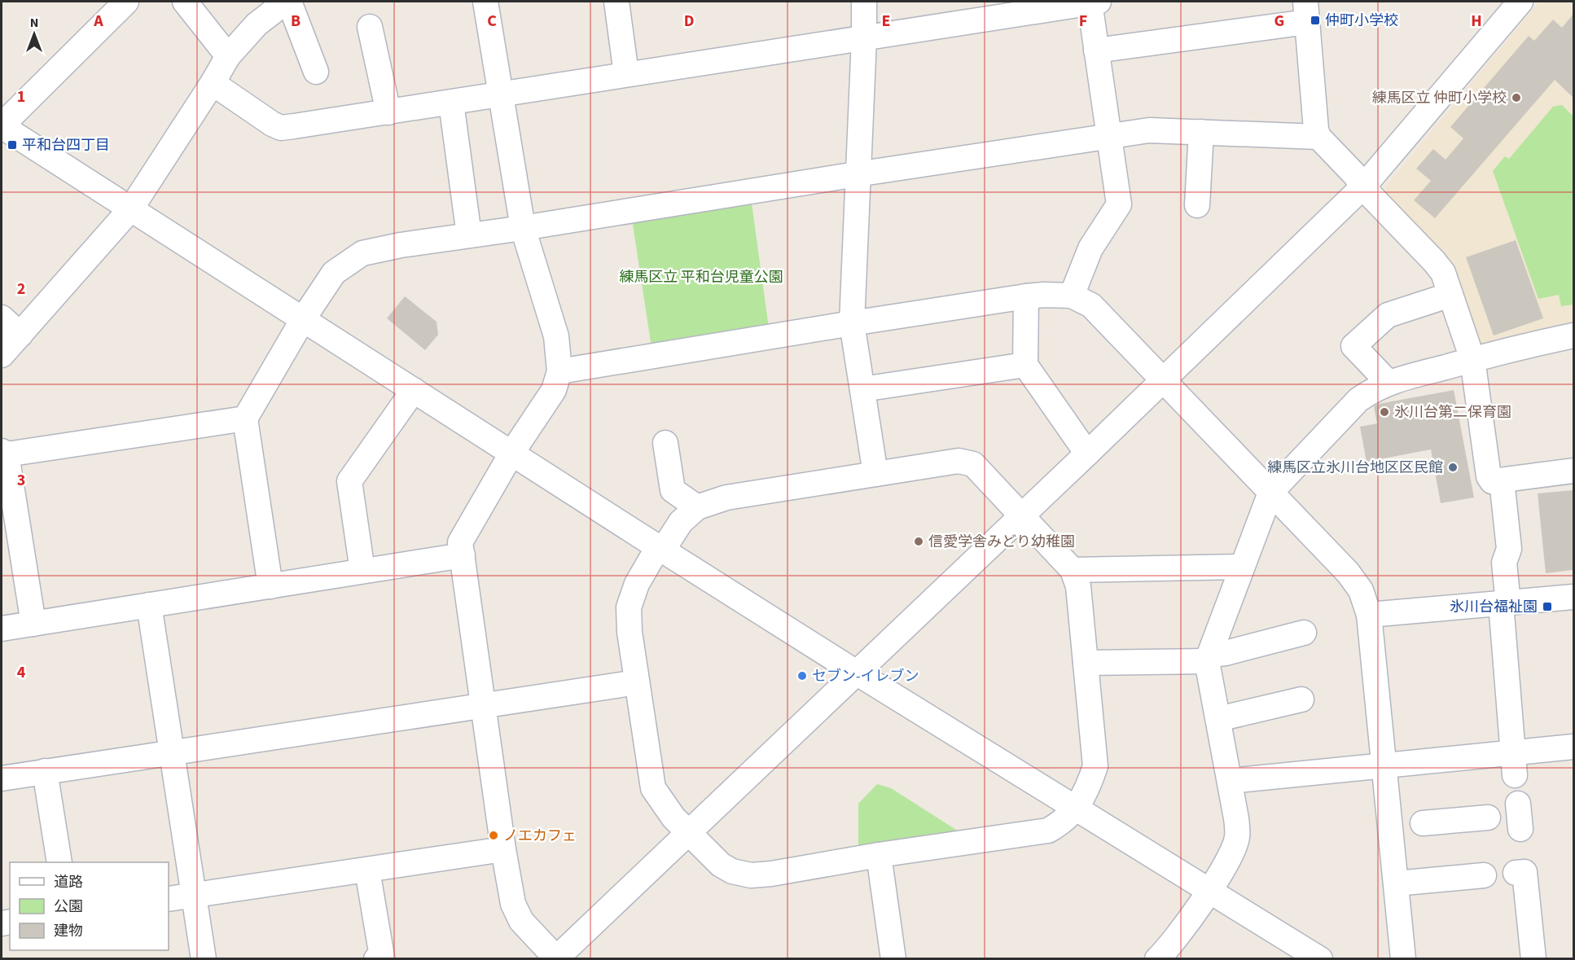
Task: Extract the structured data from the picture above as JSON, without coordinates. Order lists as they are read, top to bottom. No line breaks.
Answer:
{"parks":["練馬区立 平和台児童公園"],"places":{"transit":["仲町小学校","平和台四丁目","氷川台福祉園"],"other":["練馬区立 仲町小学校","氷川台第二保育園","練馬区立氷川台地区区民館","信愛学舎みどり幼稚園","セブン-イレブン","ノエカフェ"]},"legend":["道路","公園","建物"],"north":"top","grid":{"columns":["A","B","C","D","E","F","G","H"],"rows":["1","2","3","4"]}}
